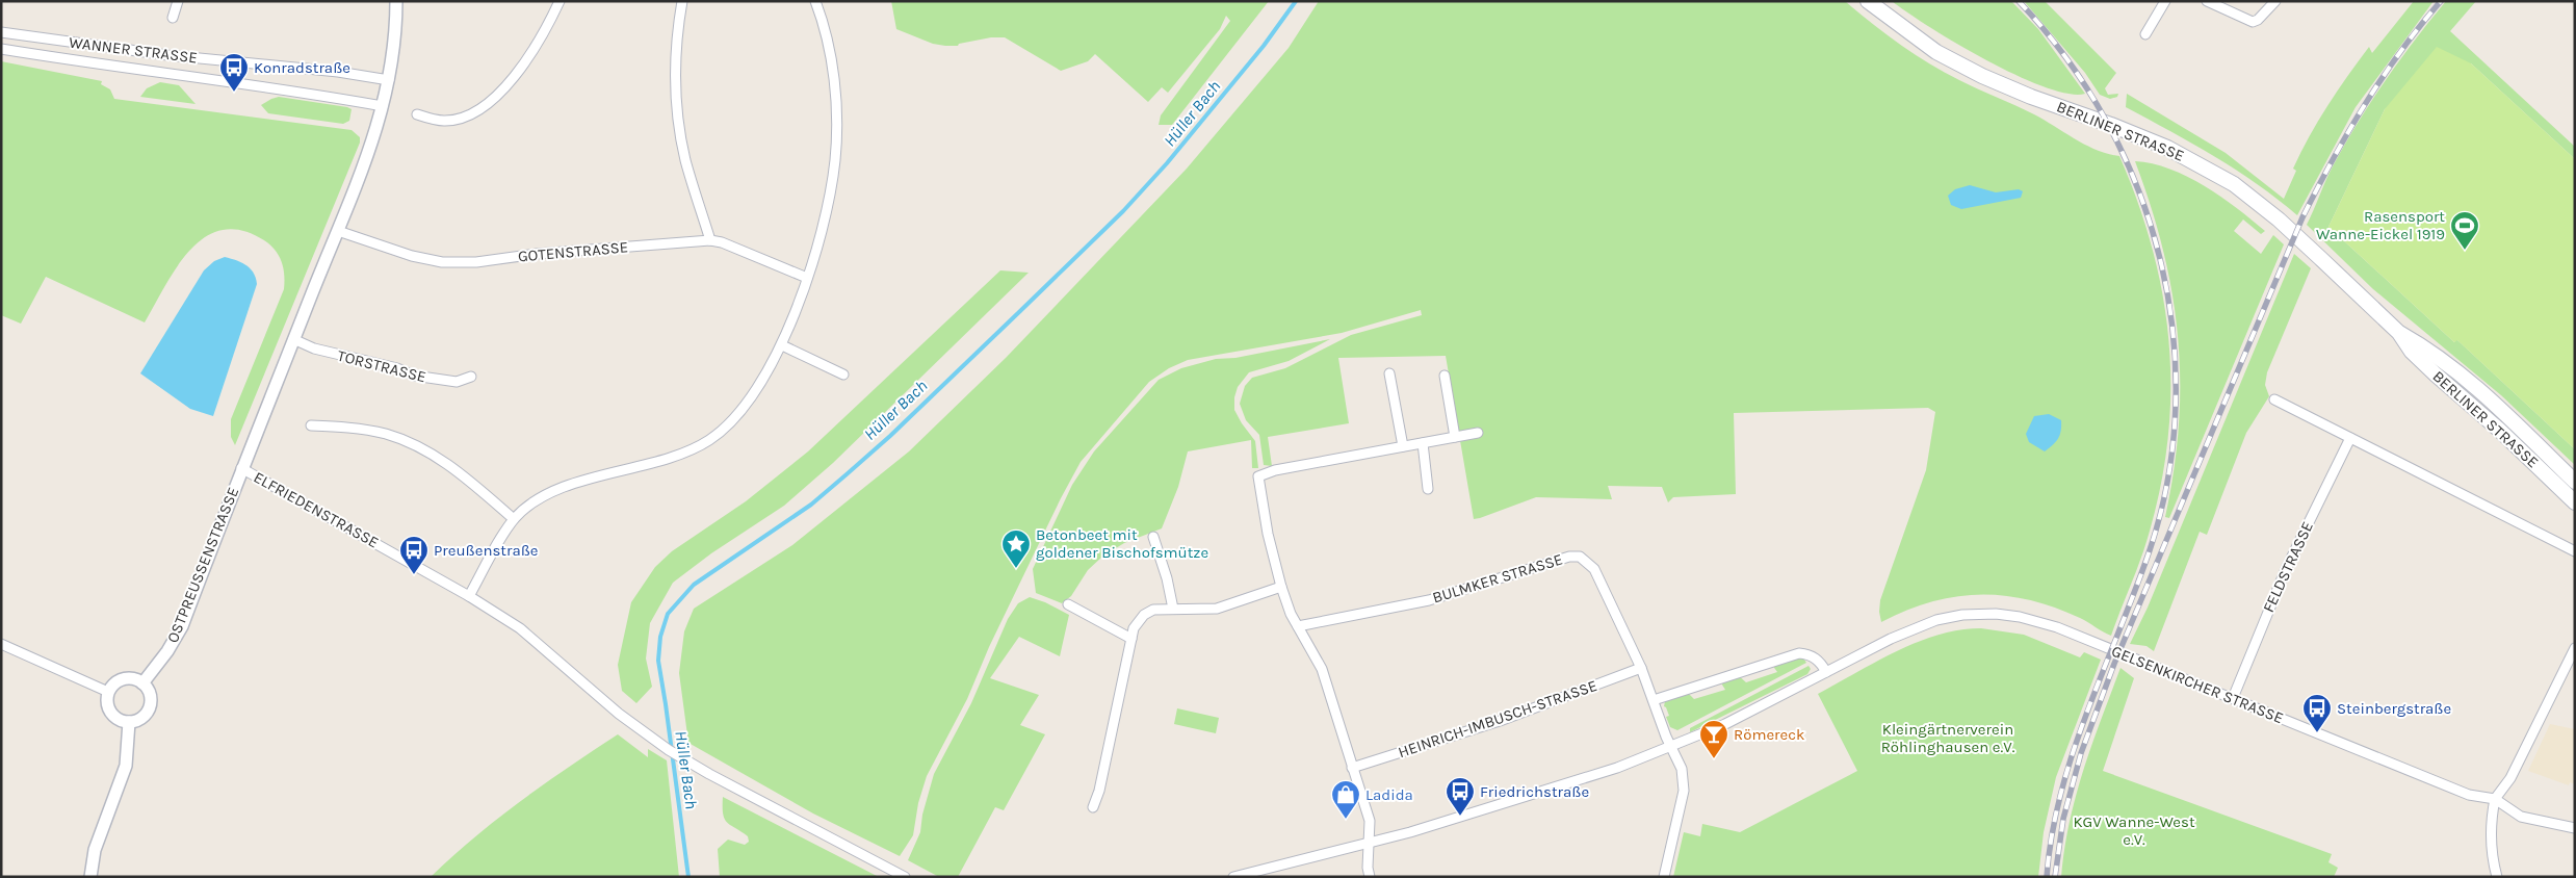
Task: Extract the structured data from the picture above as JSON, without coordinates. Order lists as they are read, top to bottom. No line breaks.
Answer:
{"streets":{"main road":["BERLINER STRASSE"],"street":["WANNER STRASSE","GOTENSTRASSE","TORSTRASSE","ELFRIEDENSTRASSE","OSTPREUSSENSTRASSE","FELDSTRASSE","BULMKER STRASSE","GELSENKIRCHER STRASSE","HEINRICH-IMBUSCH-STRASSE"]},"crossings":[["ELFRIEDENSTRASSE","OSTPREUSSENSTRASSE"],["FELDSTRASSE","GELSENKIRCHER STRASSE"],["BULMKER STRASSE","GELSENKIRCHER STRASSE"],["BULMKER STRASSE","HEINRICH-IMBUSCH-STRASSE"]],"water":["Hüller Bach"],"parks":["Kleingärtnerverein Röhlinghausen e.V.","KGV Wanne-West e.V."],"places":{"bus stop":["Konradstraße","Preußenstraße","Steinbergstraße","Friedrichstraße"],"sports":["Rasensport Wanne-Eickel 1919"],"place":["Betonbeet mit goldener Bischofsmütze"],"bar":["Römereck"],"shop":["Ladida"]}}
